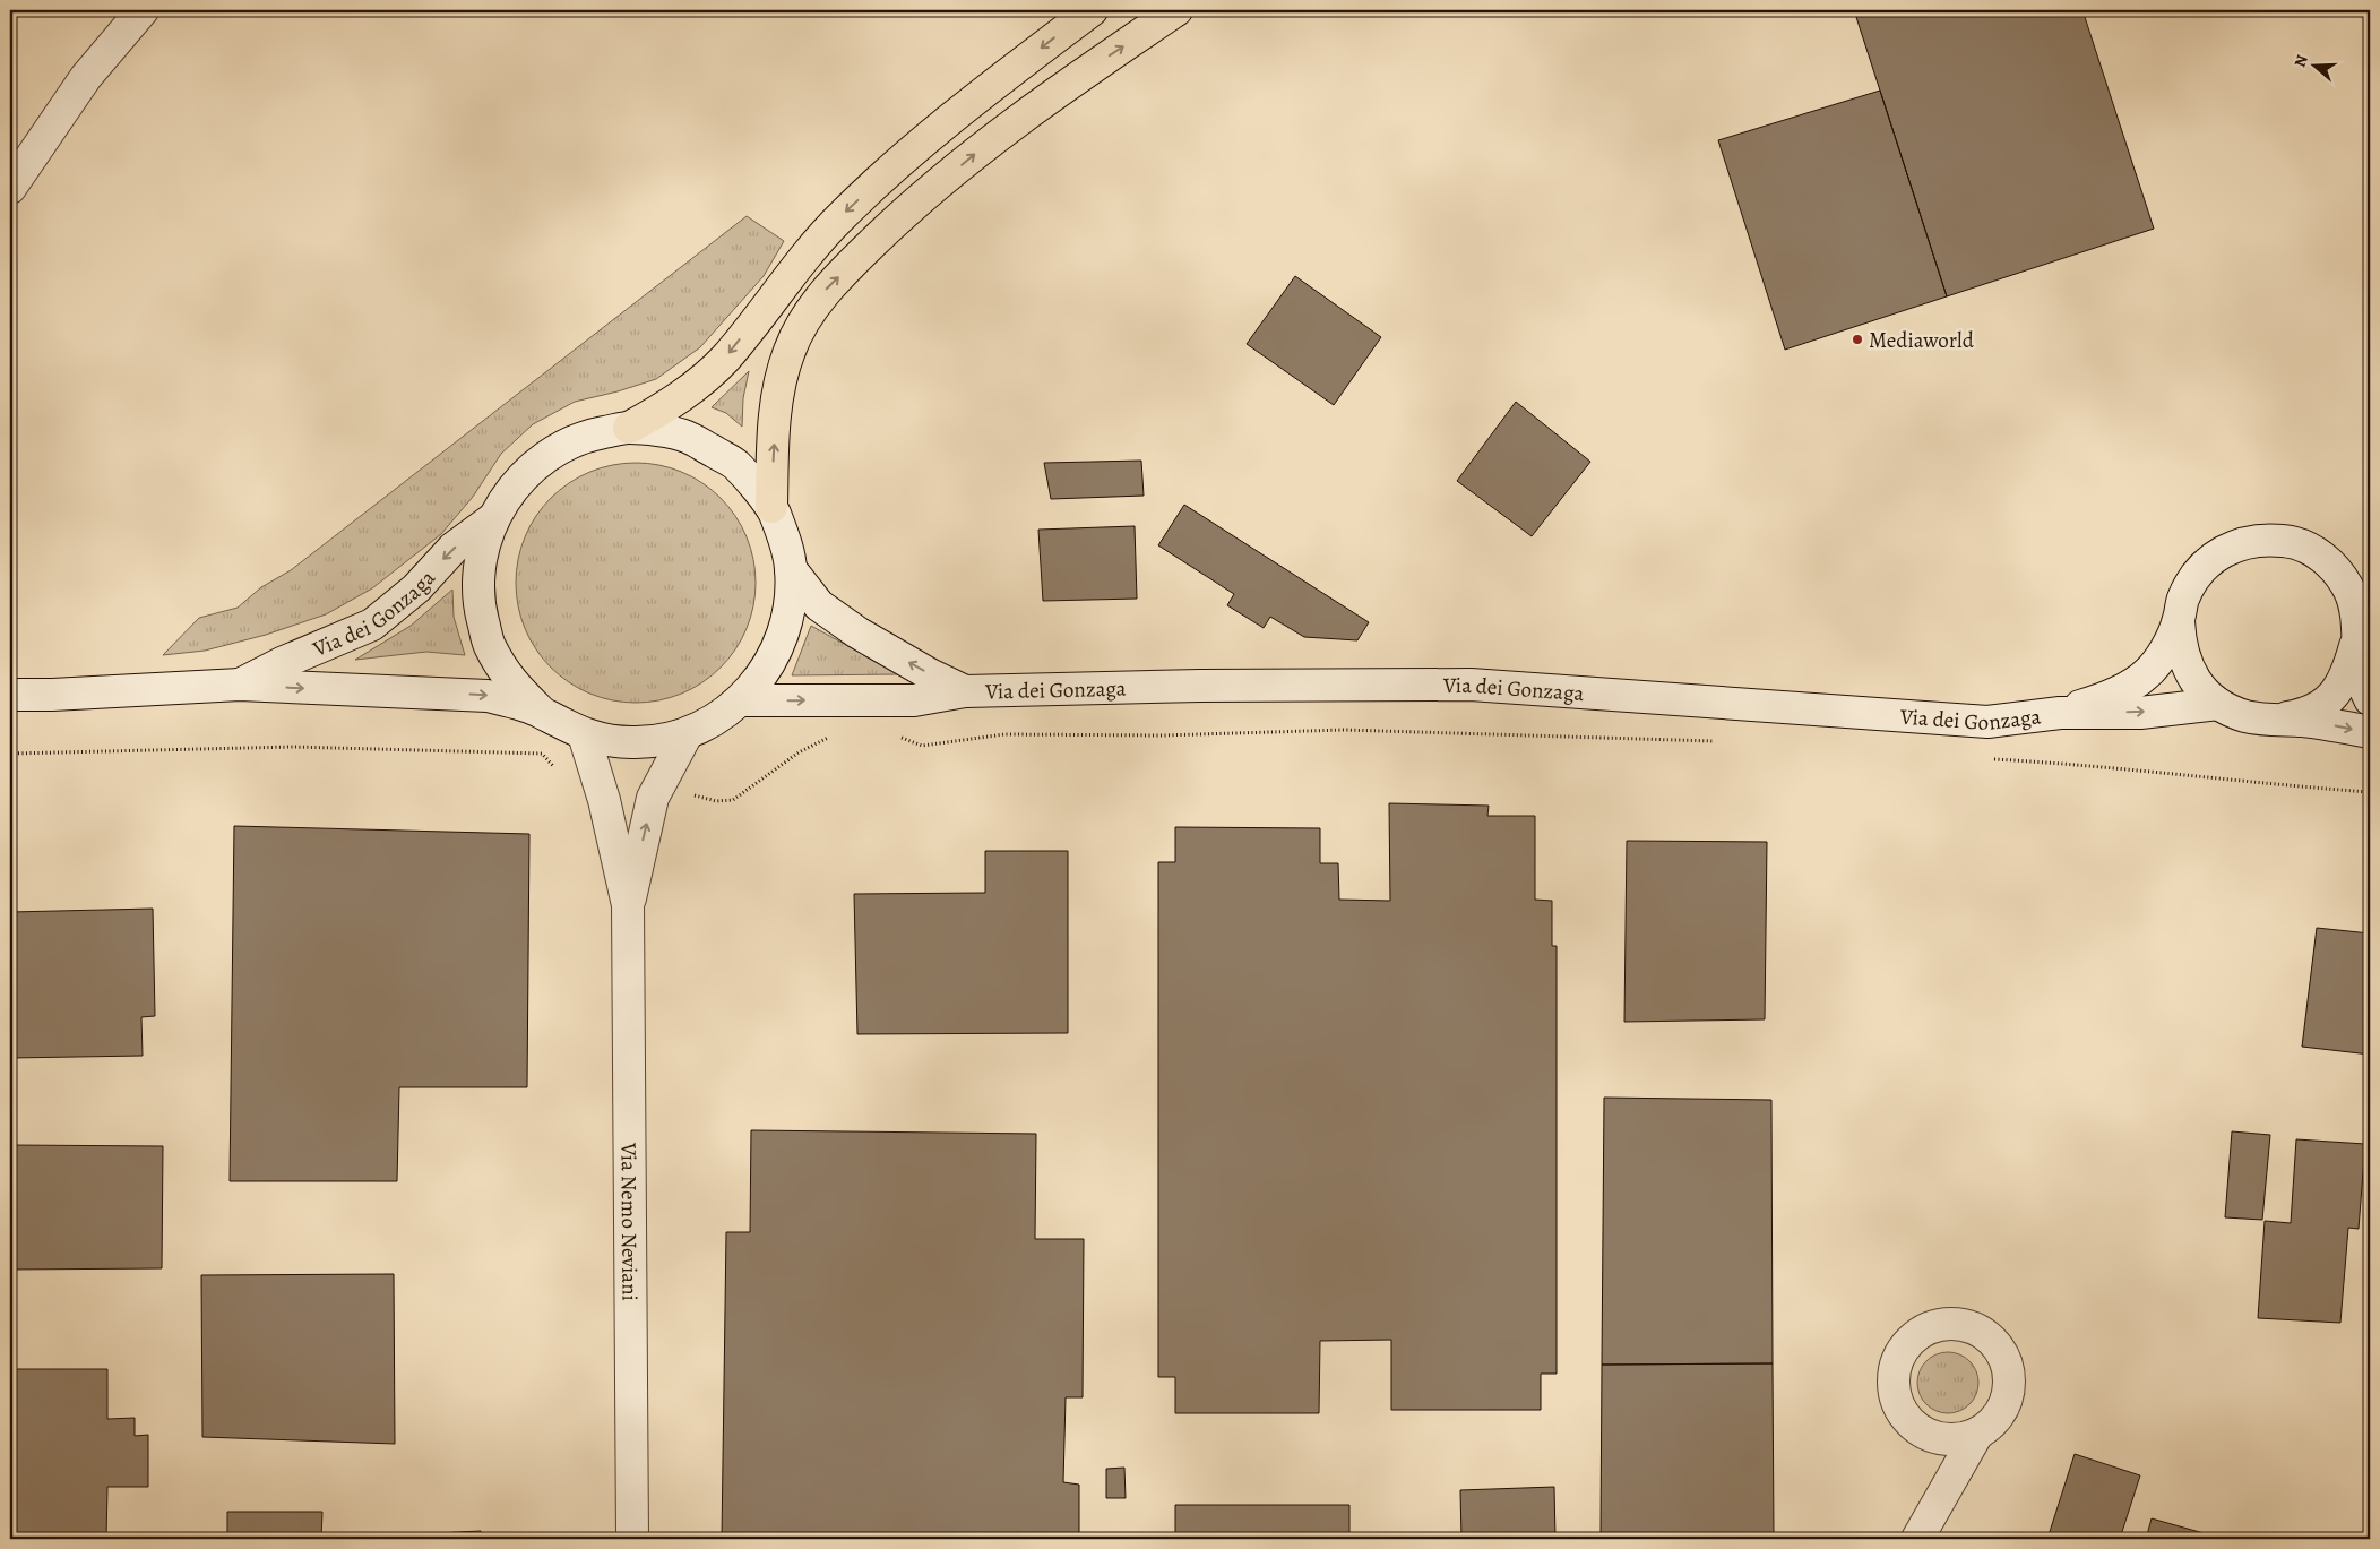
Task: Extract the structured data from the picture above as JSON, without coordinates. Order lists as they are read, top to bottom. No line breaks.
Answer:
{"streets":{"main road":["Via dei Gonzaga","Via Nemo Neviani"]},"crossings":[["Via dei Gonzaga","Via Nemo Neviani"]],"places":["Mediaworld"],"north":"left"}
